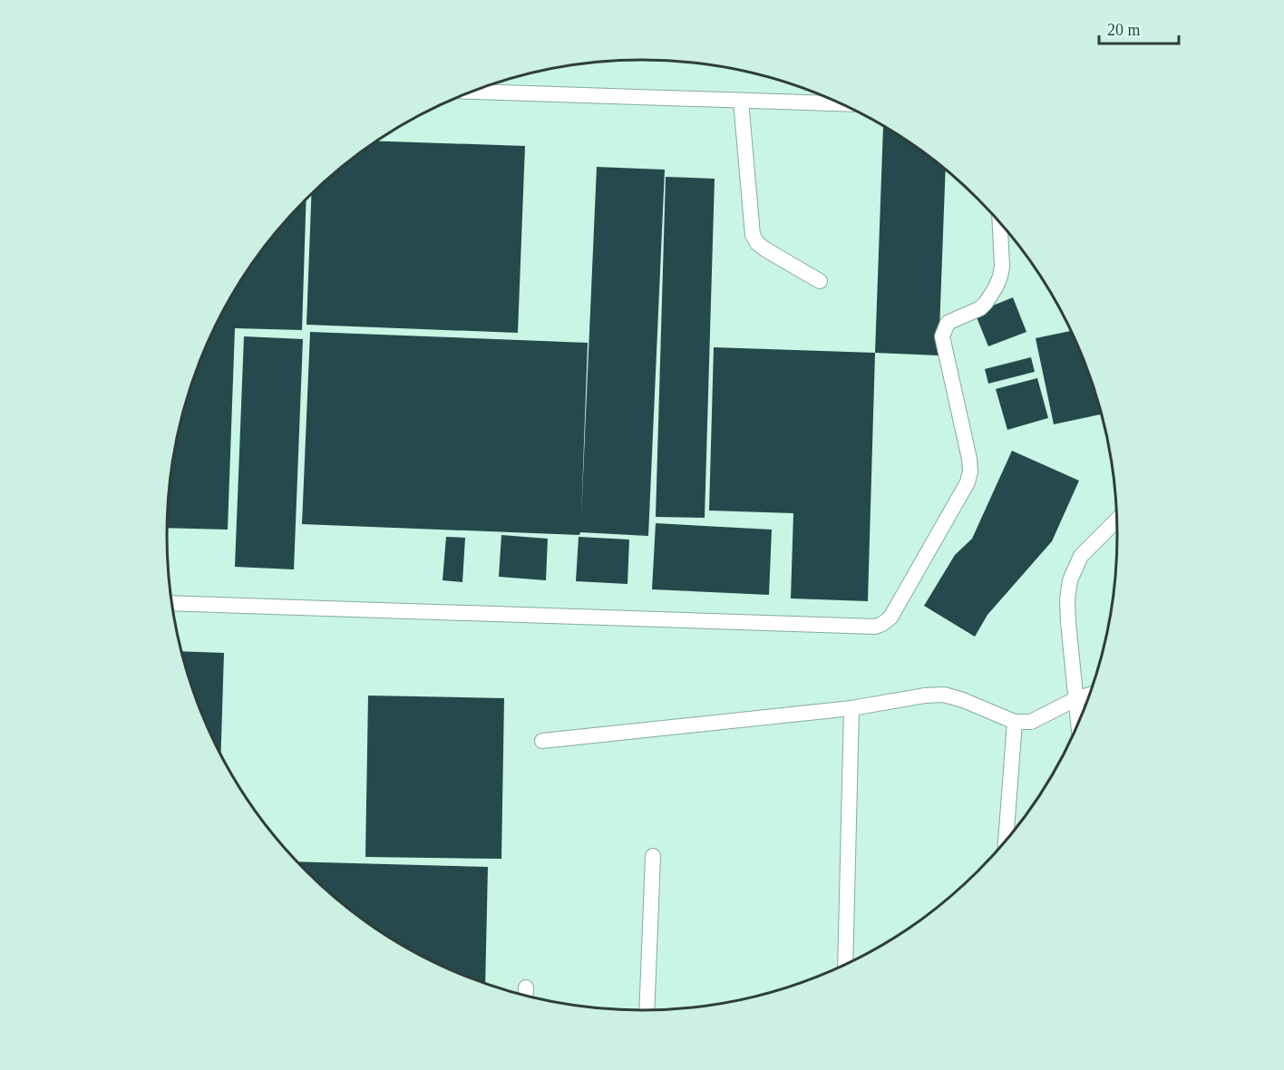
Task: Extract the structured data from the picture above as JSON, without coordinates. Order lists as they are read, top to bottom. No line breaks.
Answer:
{"scale_bar":"20 m"}
